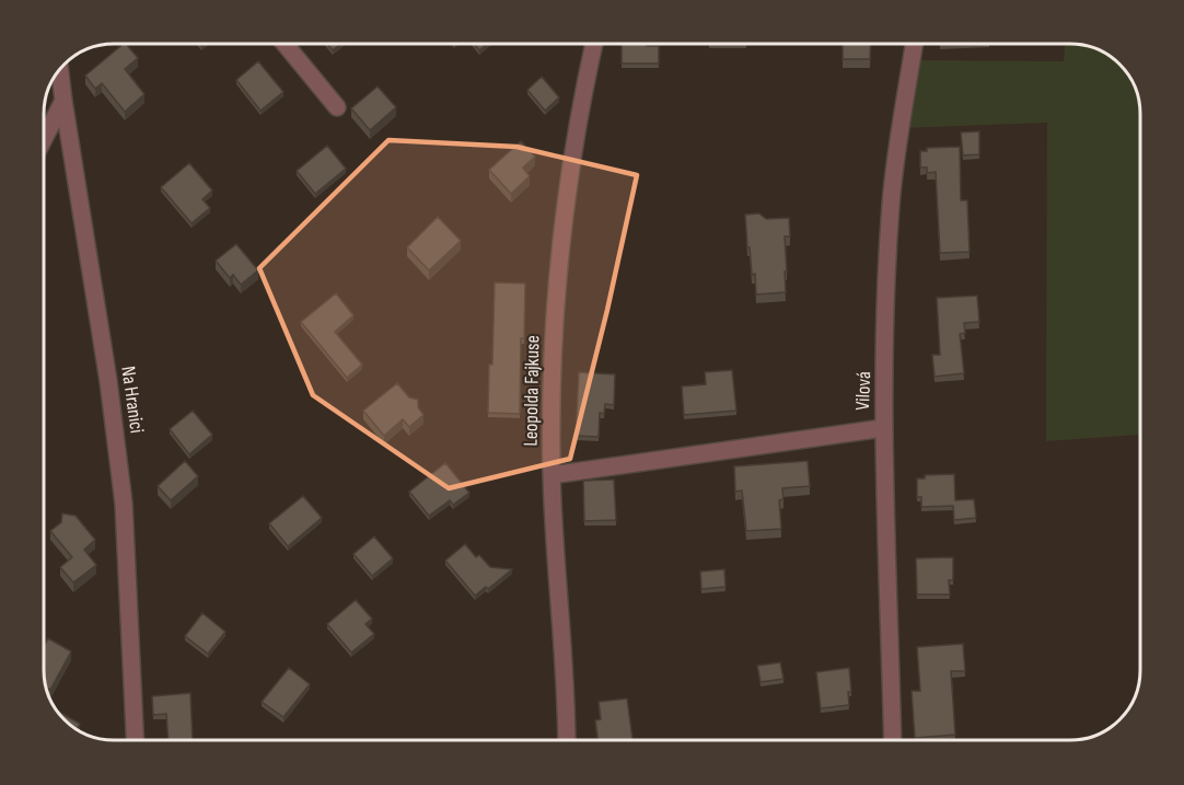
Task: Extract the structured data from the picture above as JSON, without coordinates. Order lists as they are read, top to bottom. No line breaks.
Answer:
{"streets":{"street":["Leopolda Fajkuse","Vilová","Na Hranici"]}}
